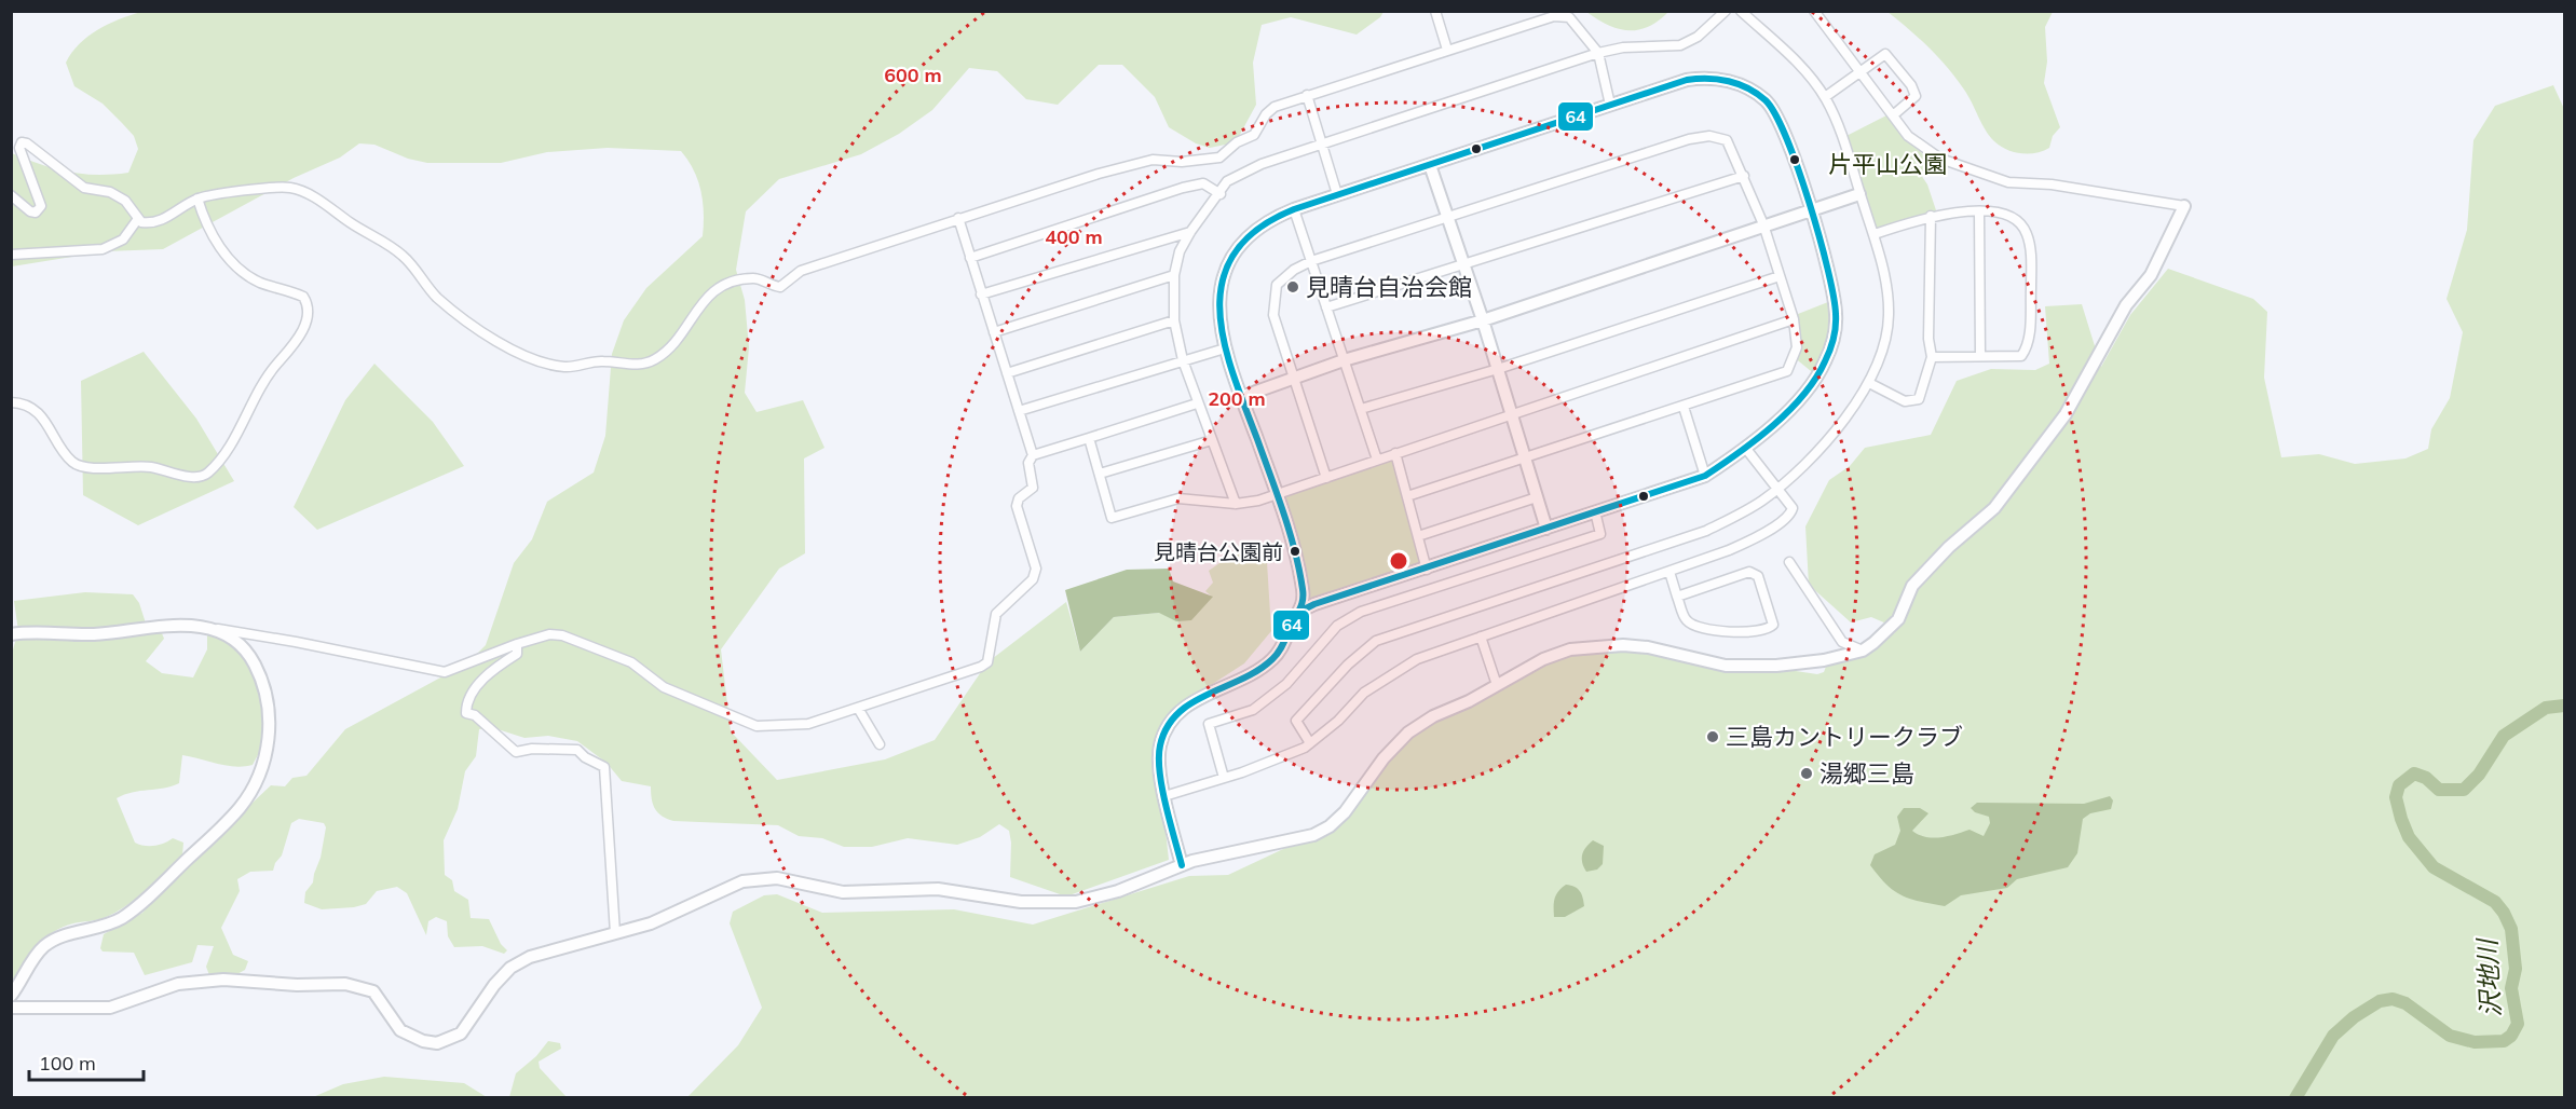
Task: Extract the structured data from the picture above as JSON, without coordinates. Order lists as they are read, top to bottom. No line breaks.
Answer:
{"water":["沢地川"],"parks":["片平山公園"],"places":["見晴台自治会館","見晴台公園前","三島カントリークラブ","湯郷三島"],"lines":["transit line 64"],"scale_bar":"100 m","rings":["600 m","400 m","200 m"]}
